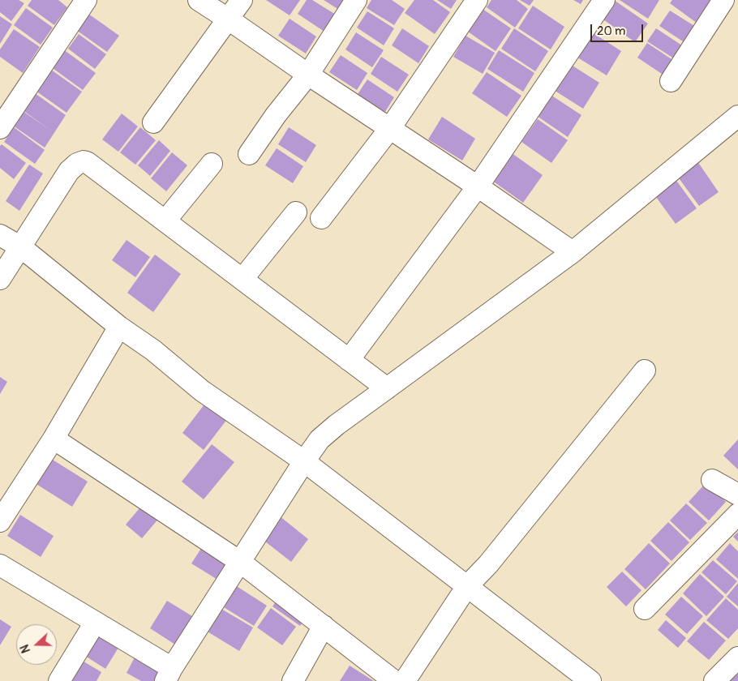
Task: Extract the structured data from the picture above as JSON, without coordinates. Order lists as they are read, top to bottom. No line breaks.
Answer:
{"scale_bar":"20 m","north":"left"}
